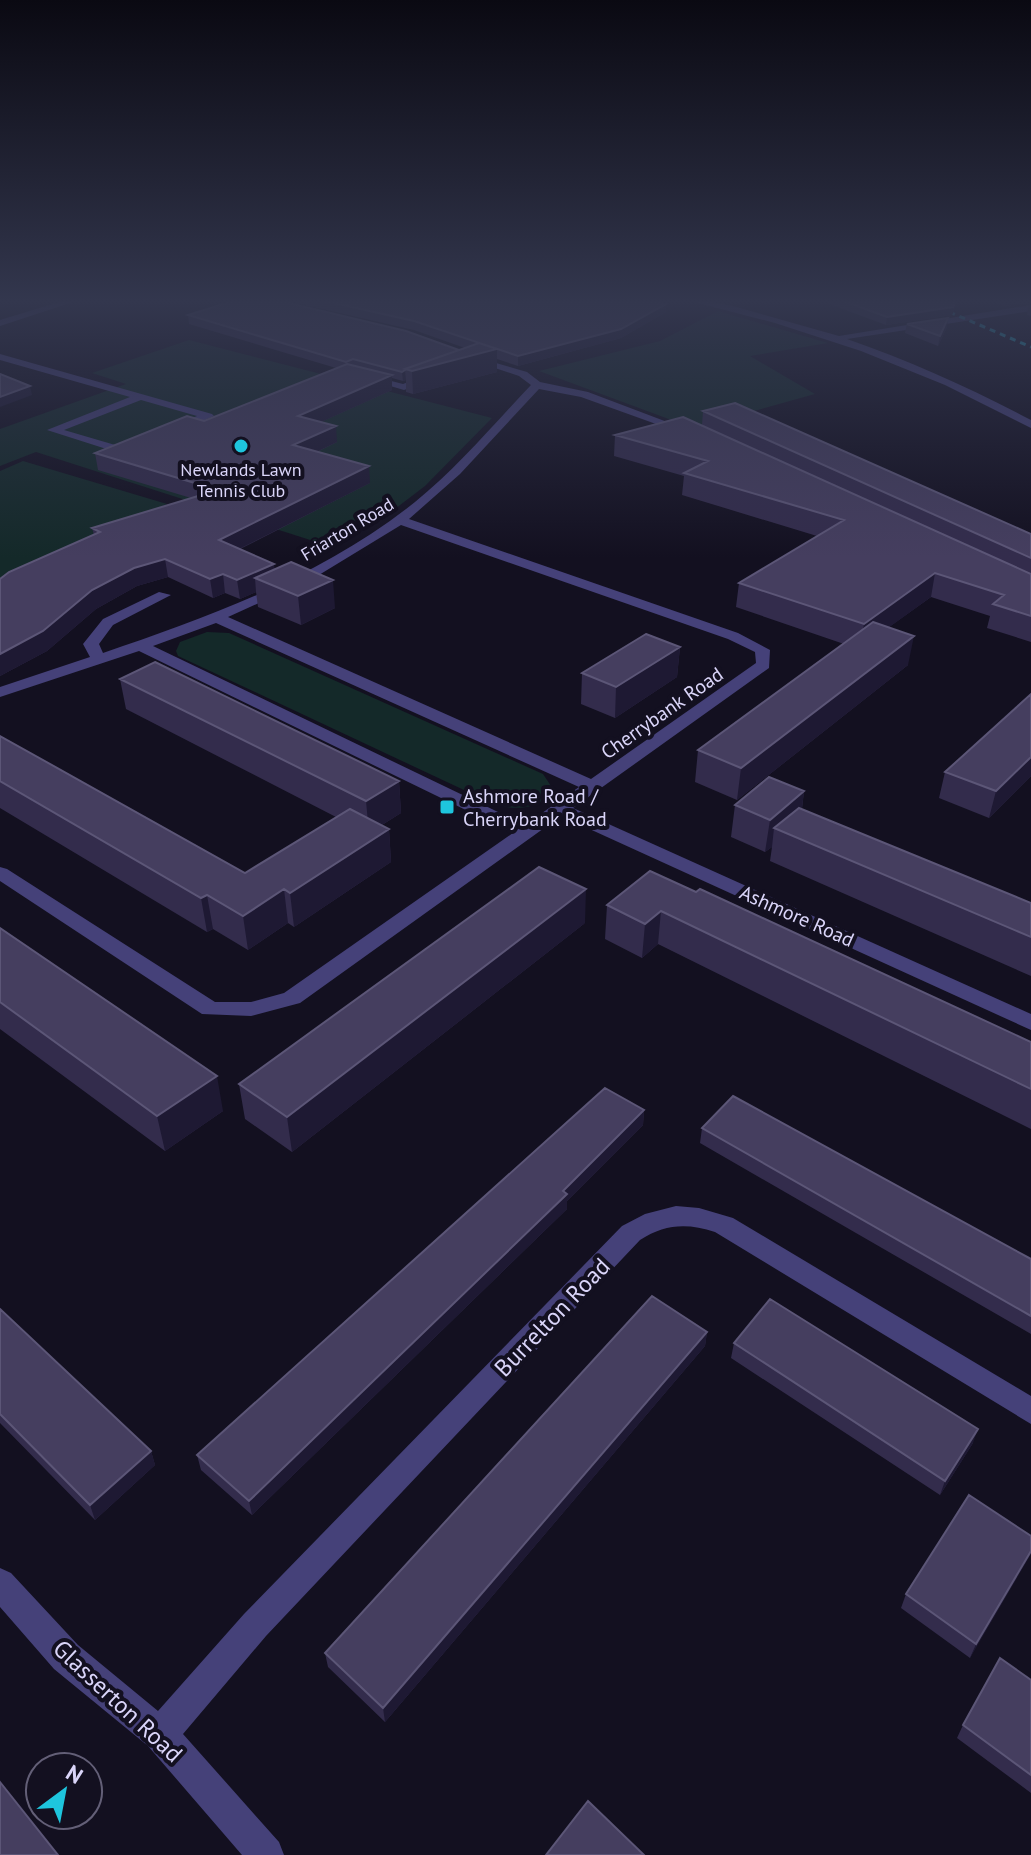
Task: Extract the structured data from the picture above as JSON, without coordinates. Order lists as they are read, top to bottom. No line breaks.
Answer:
{"streets":{"street":["Friarton Road","Cherrybank Road","Ashmore Road","Burrelton Road","Glasserton Road"]},"crossings":[["Friarton Road","Cherrybank Road"],["Cherrybank Road","Ashmore Road"],["Burrelton Road","Glasserton Road"]],"places":{"other":["Newlands Lawn Tennis Club"],"transit":["Ashmore Road / Cherrybank Road"]},"north":"top right"}
